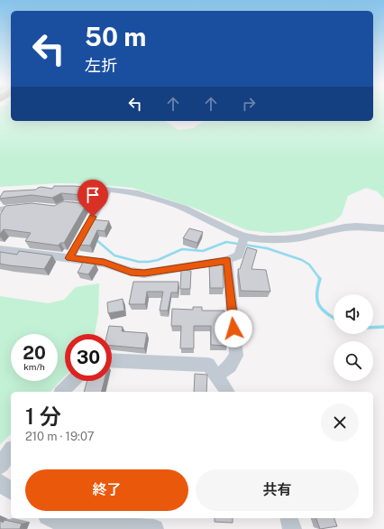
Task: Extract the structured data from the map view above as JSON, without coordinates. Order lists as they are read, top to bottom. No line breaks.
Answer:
{"page":{"turn":["50 m","左折"],"speed":"20 km/h","limit":"30","heading":["1 分","210 m · 19:07"],"buttons":["終了","共有"]}}
